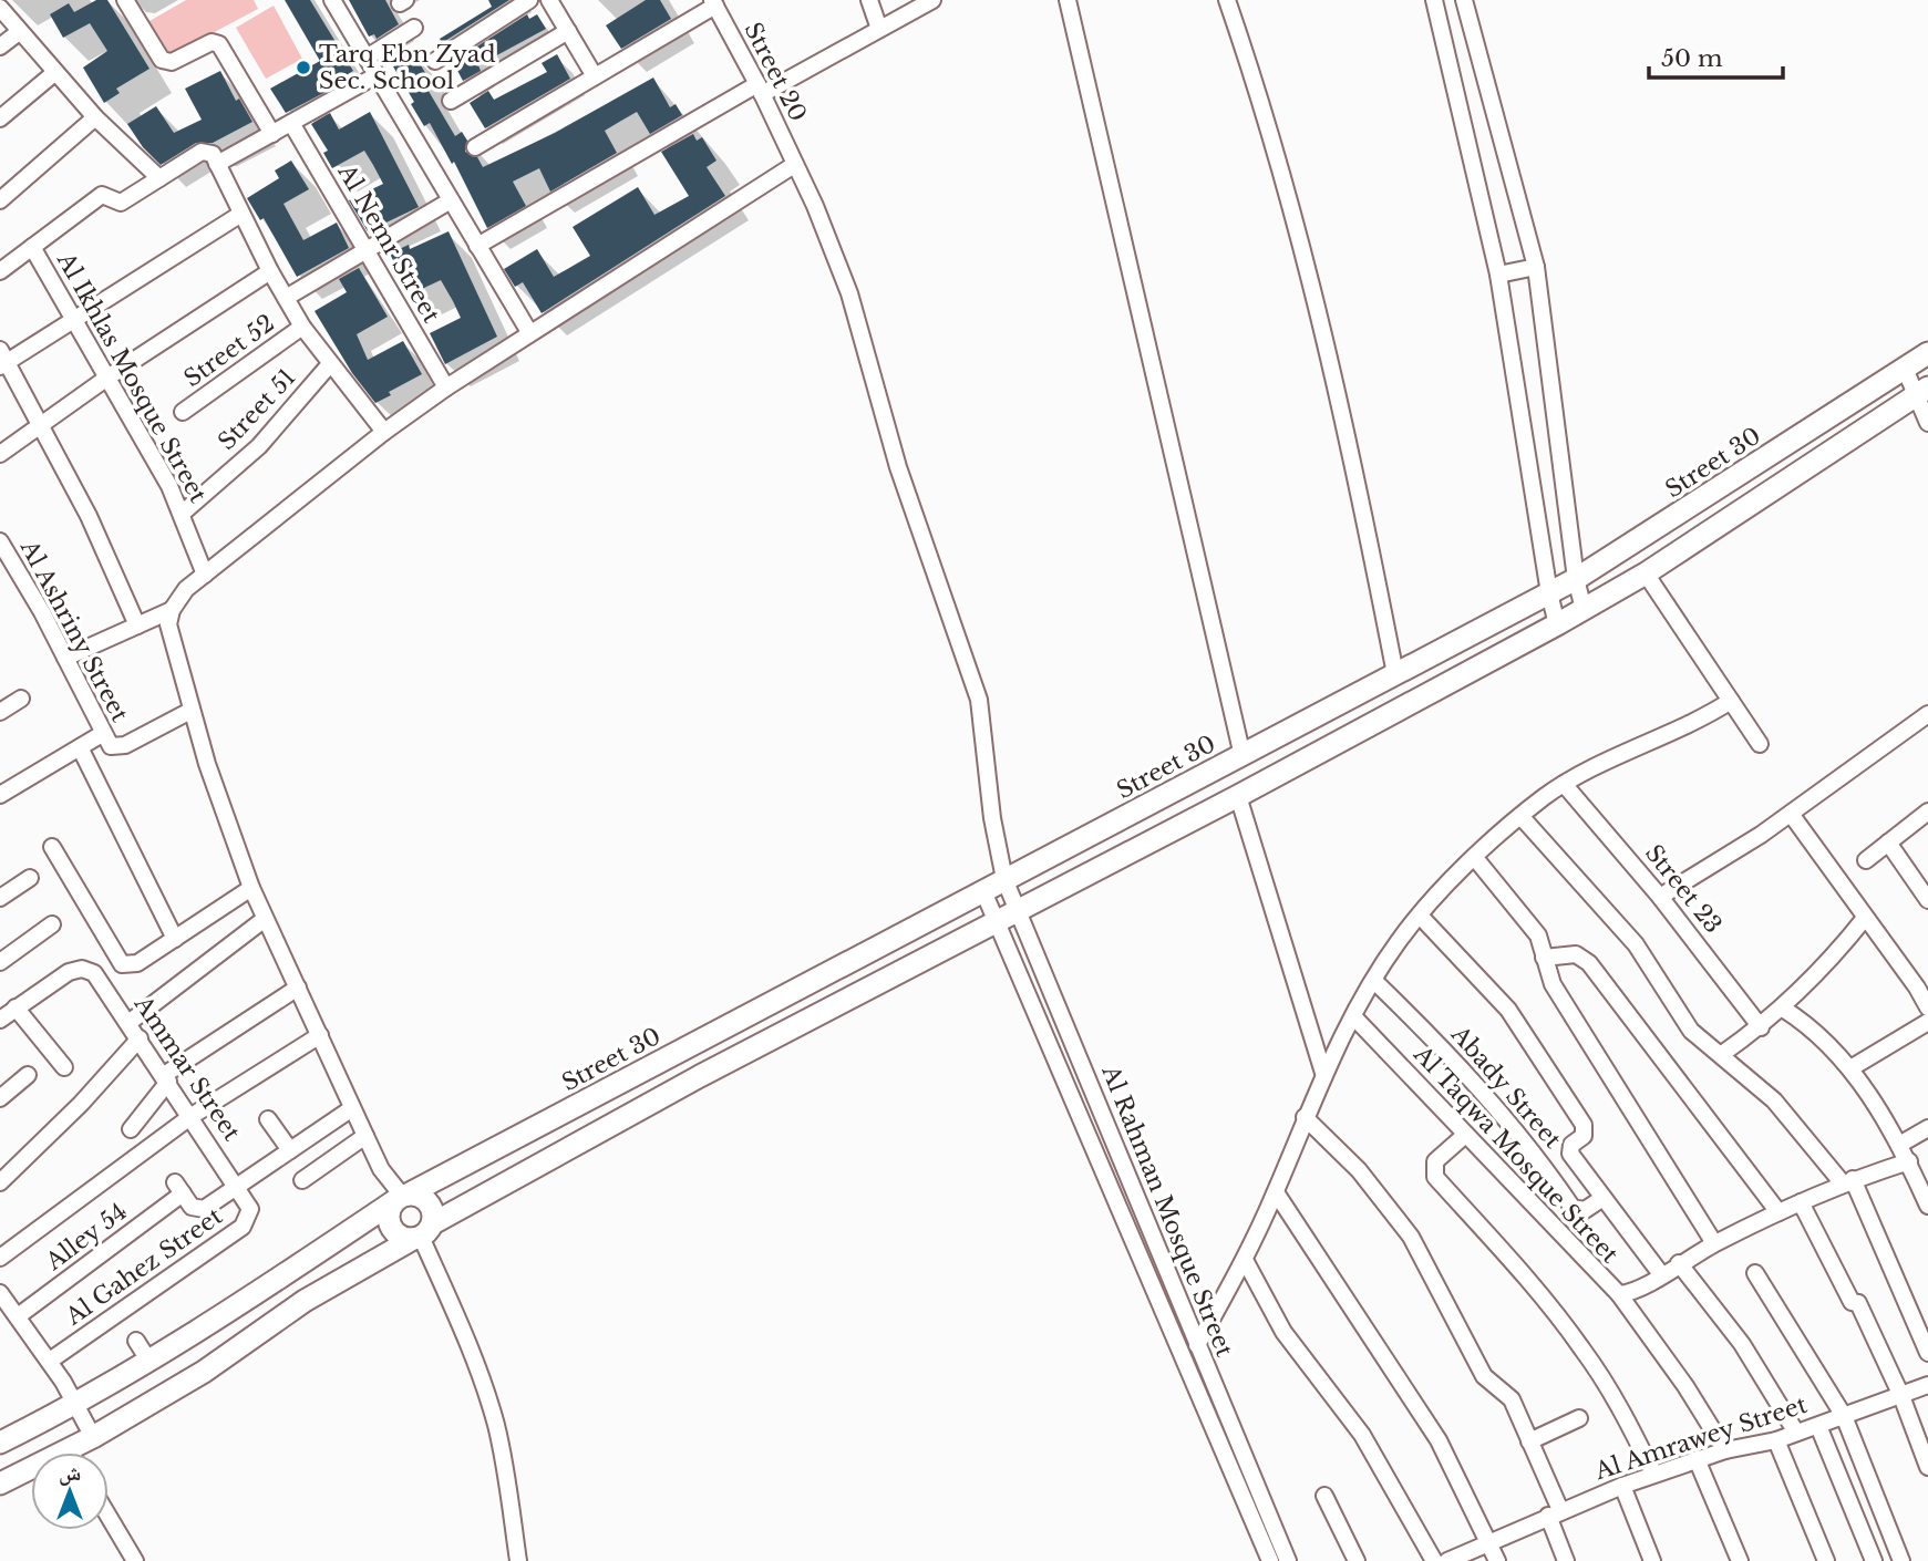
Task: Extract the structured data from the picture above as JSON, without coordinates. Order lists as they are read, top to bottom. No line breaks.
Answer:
{"streets":{"street":["Street 20","Al Nemr Street","Street 52","Al Ikhlas Mosque Street","Street 51","Street 30","Al Ashriny Street","Street 23","Ammar Street","Abady Street","Al Taqwa Mosque Street","Al Rahman Mosque Street","Alley 54","Al Gahez Street","Al Amrawey Street"]},"crossings":[["Street 20","Street 30"],["Street 20","Al Rahman Mosque Street"],["Al Ikhlas Mosque Street","Street 51"],["Street 30","Al Rahman Mosque Street"],["Ammar Street","Alley 54"],["Ammar Street","Al Gahez Street"]],"places":["Tarq Ebn Zyad Sec. School"],"scale_bar":"50 m","north":"top"}
